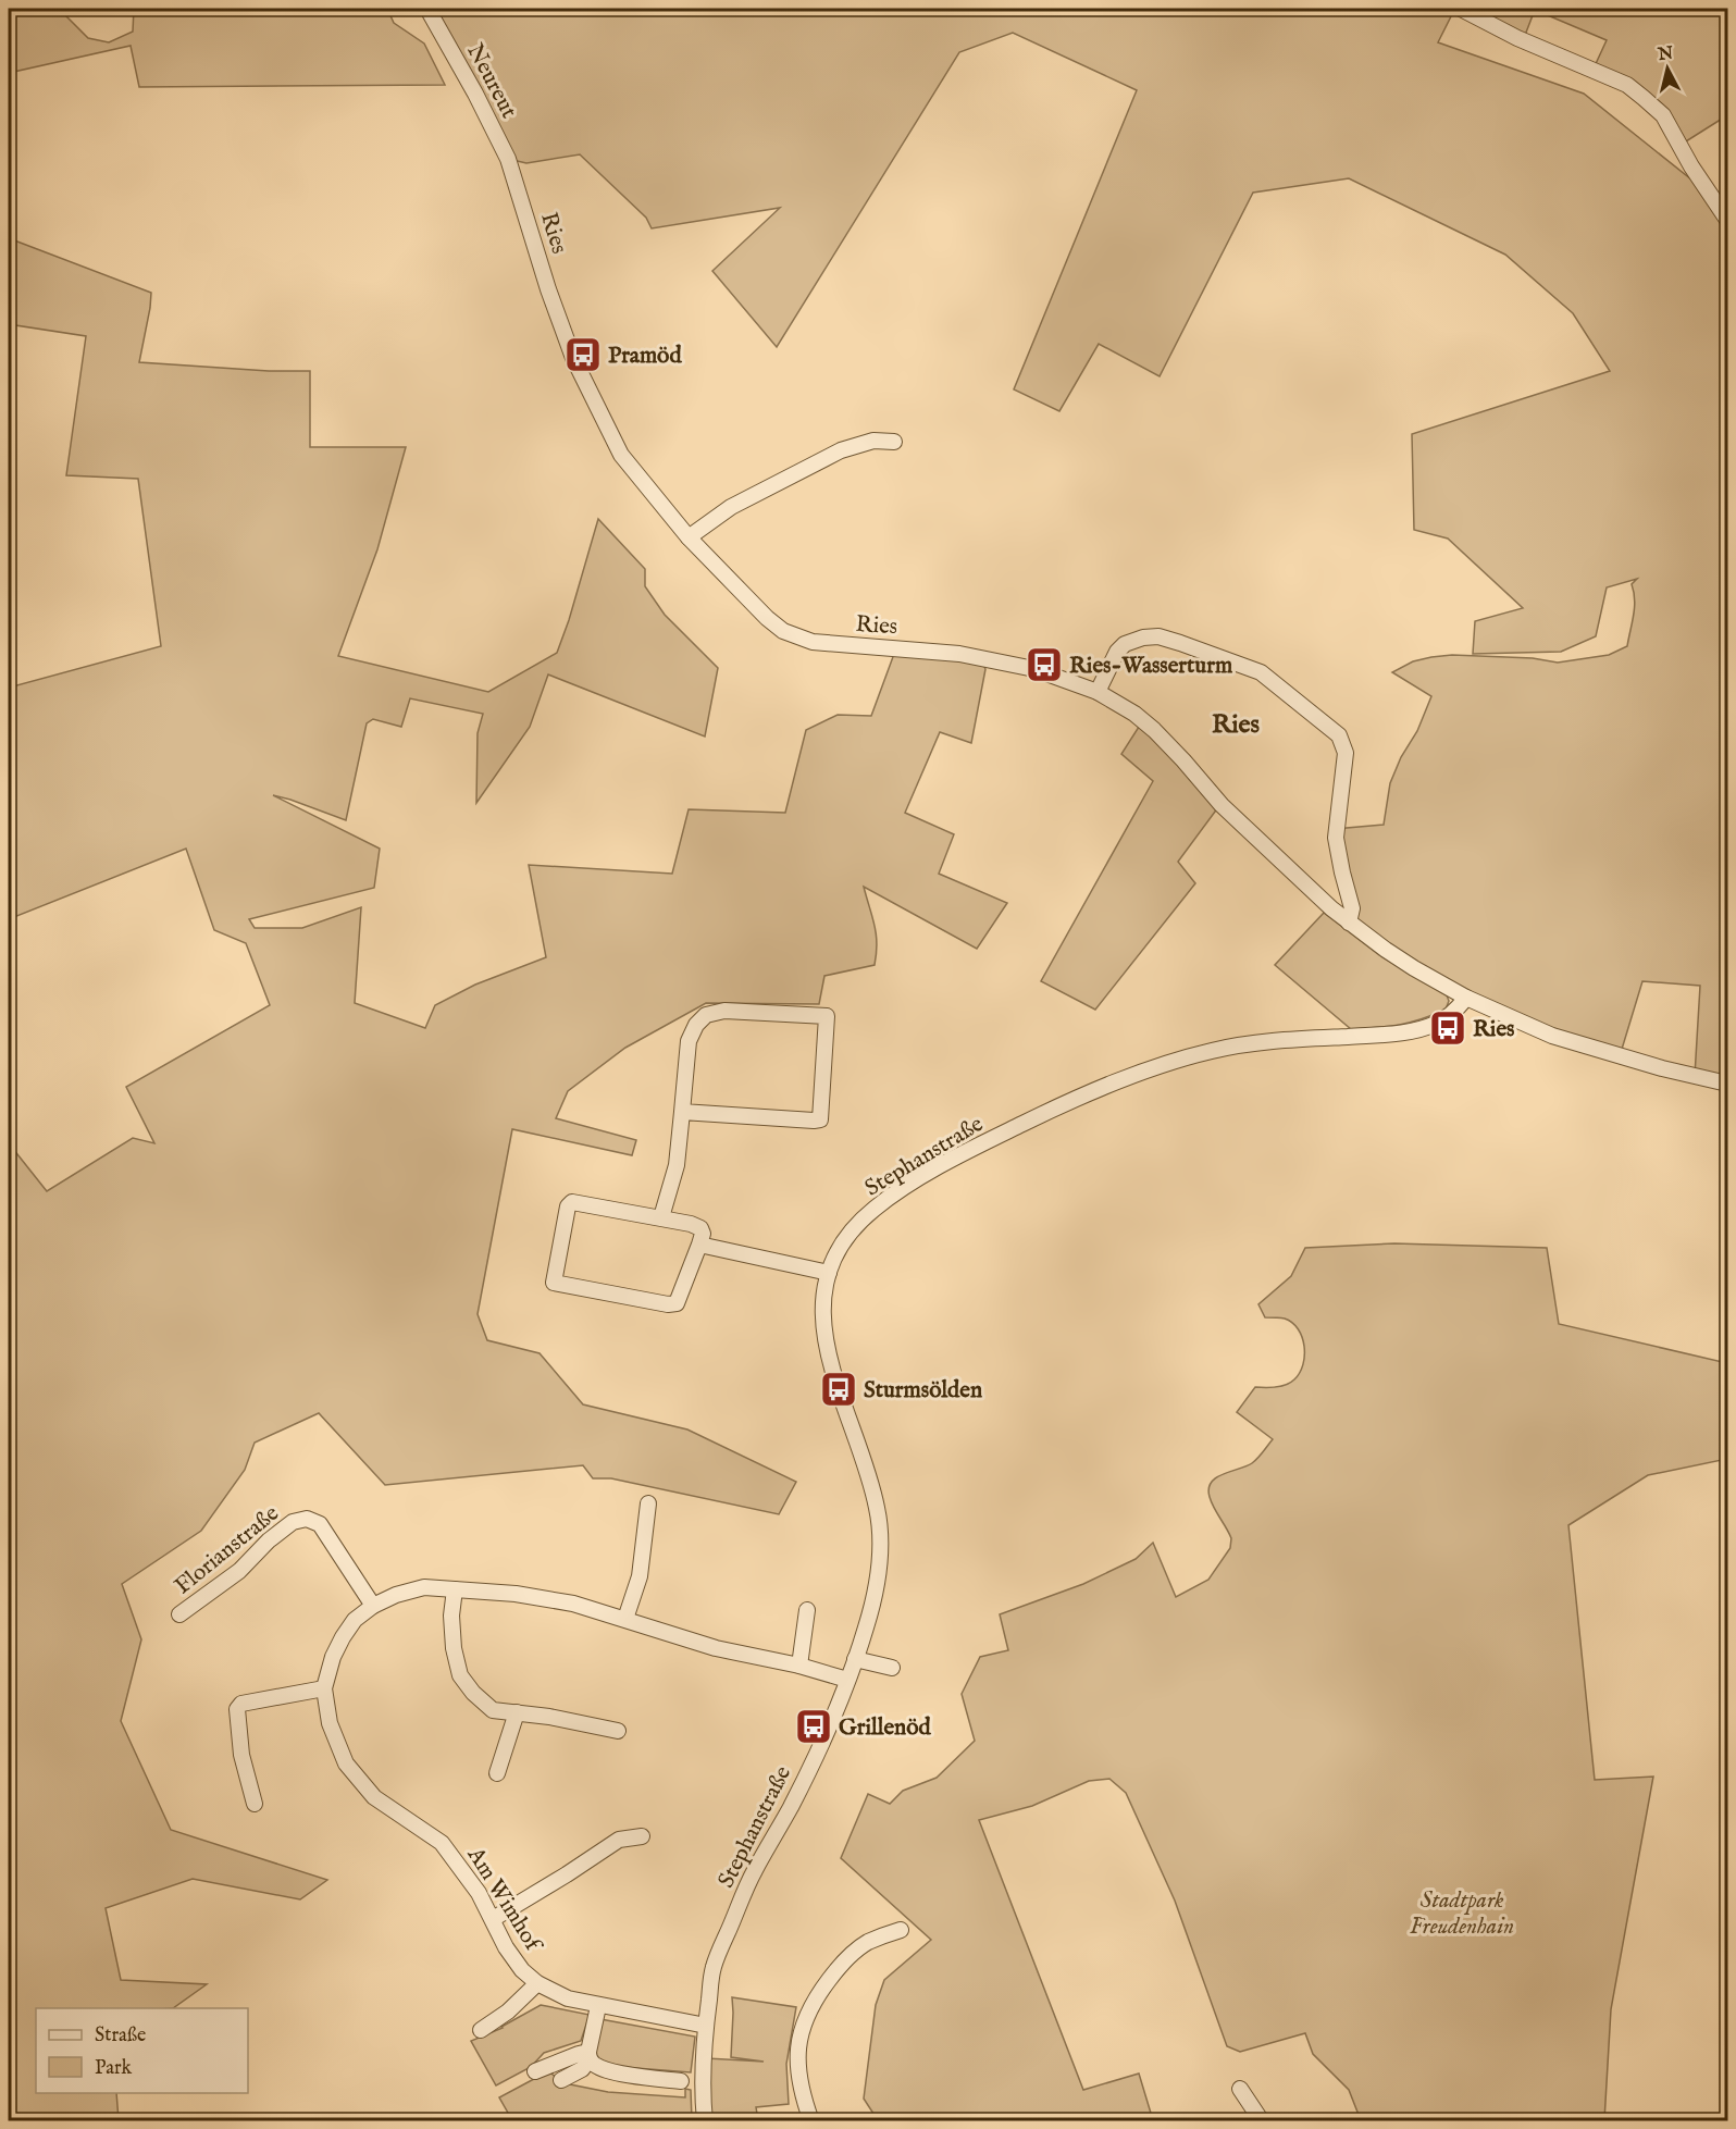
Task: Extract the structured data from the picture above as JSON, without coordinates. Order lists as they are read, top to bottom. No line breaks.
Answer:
{"streets":{"street":["Neureut","Ries","Stephanstraße","Florianstraße","Am Wimhof"]},"crossings":[["Neureut","Ries"],["Ries","Stephanstraße"],["Stephanstraße","Am Wimhof"],["Florianstraße","Am Wimhof"]],"districts":["Ries"],"parks":["Stadtpark Freudenhain"],"places":{"bus stop":["Pramöd","Ries-Wasserturm","Ries","Sturmsölden","Grillenöd"]},"legend":["Straße","Park"],"north":"top"}
